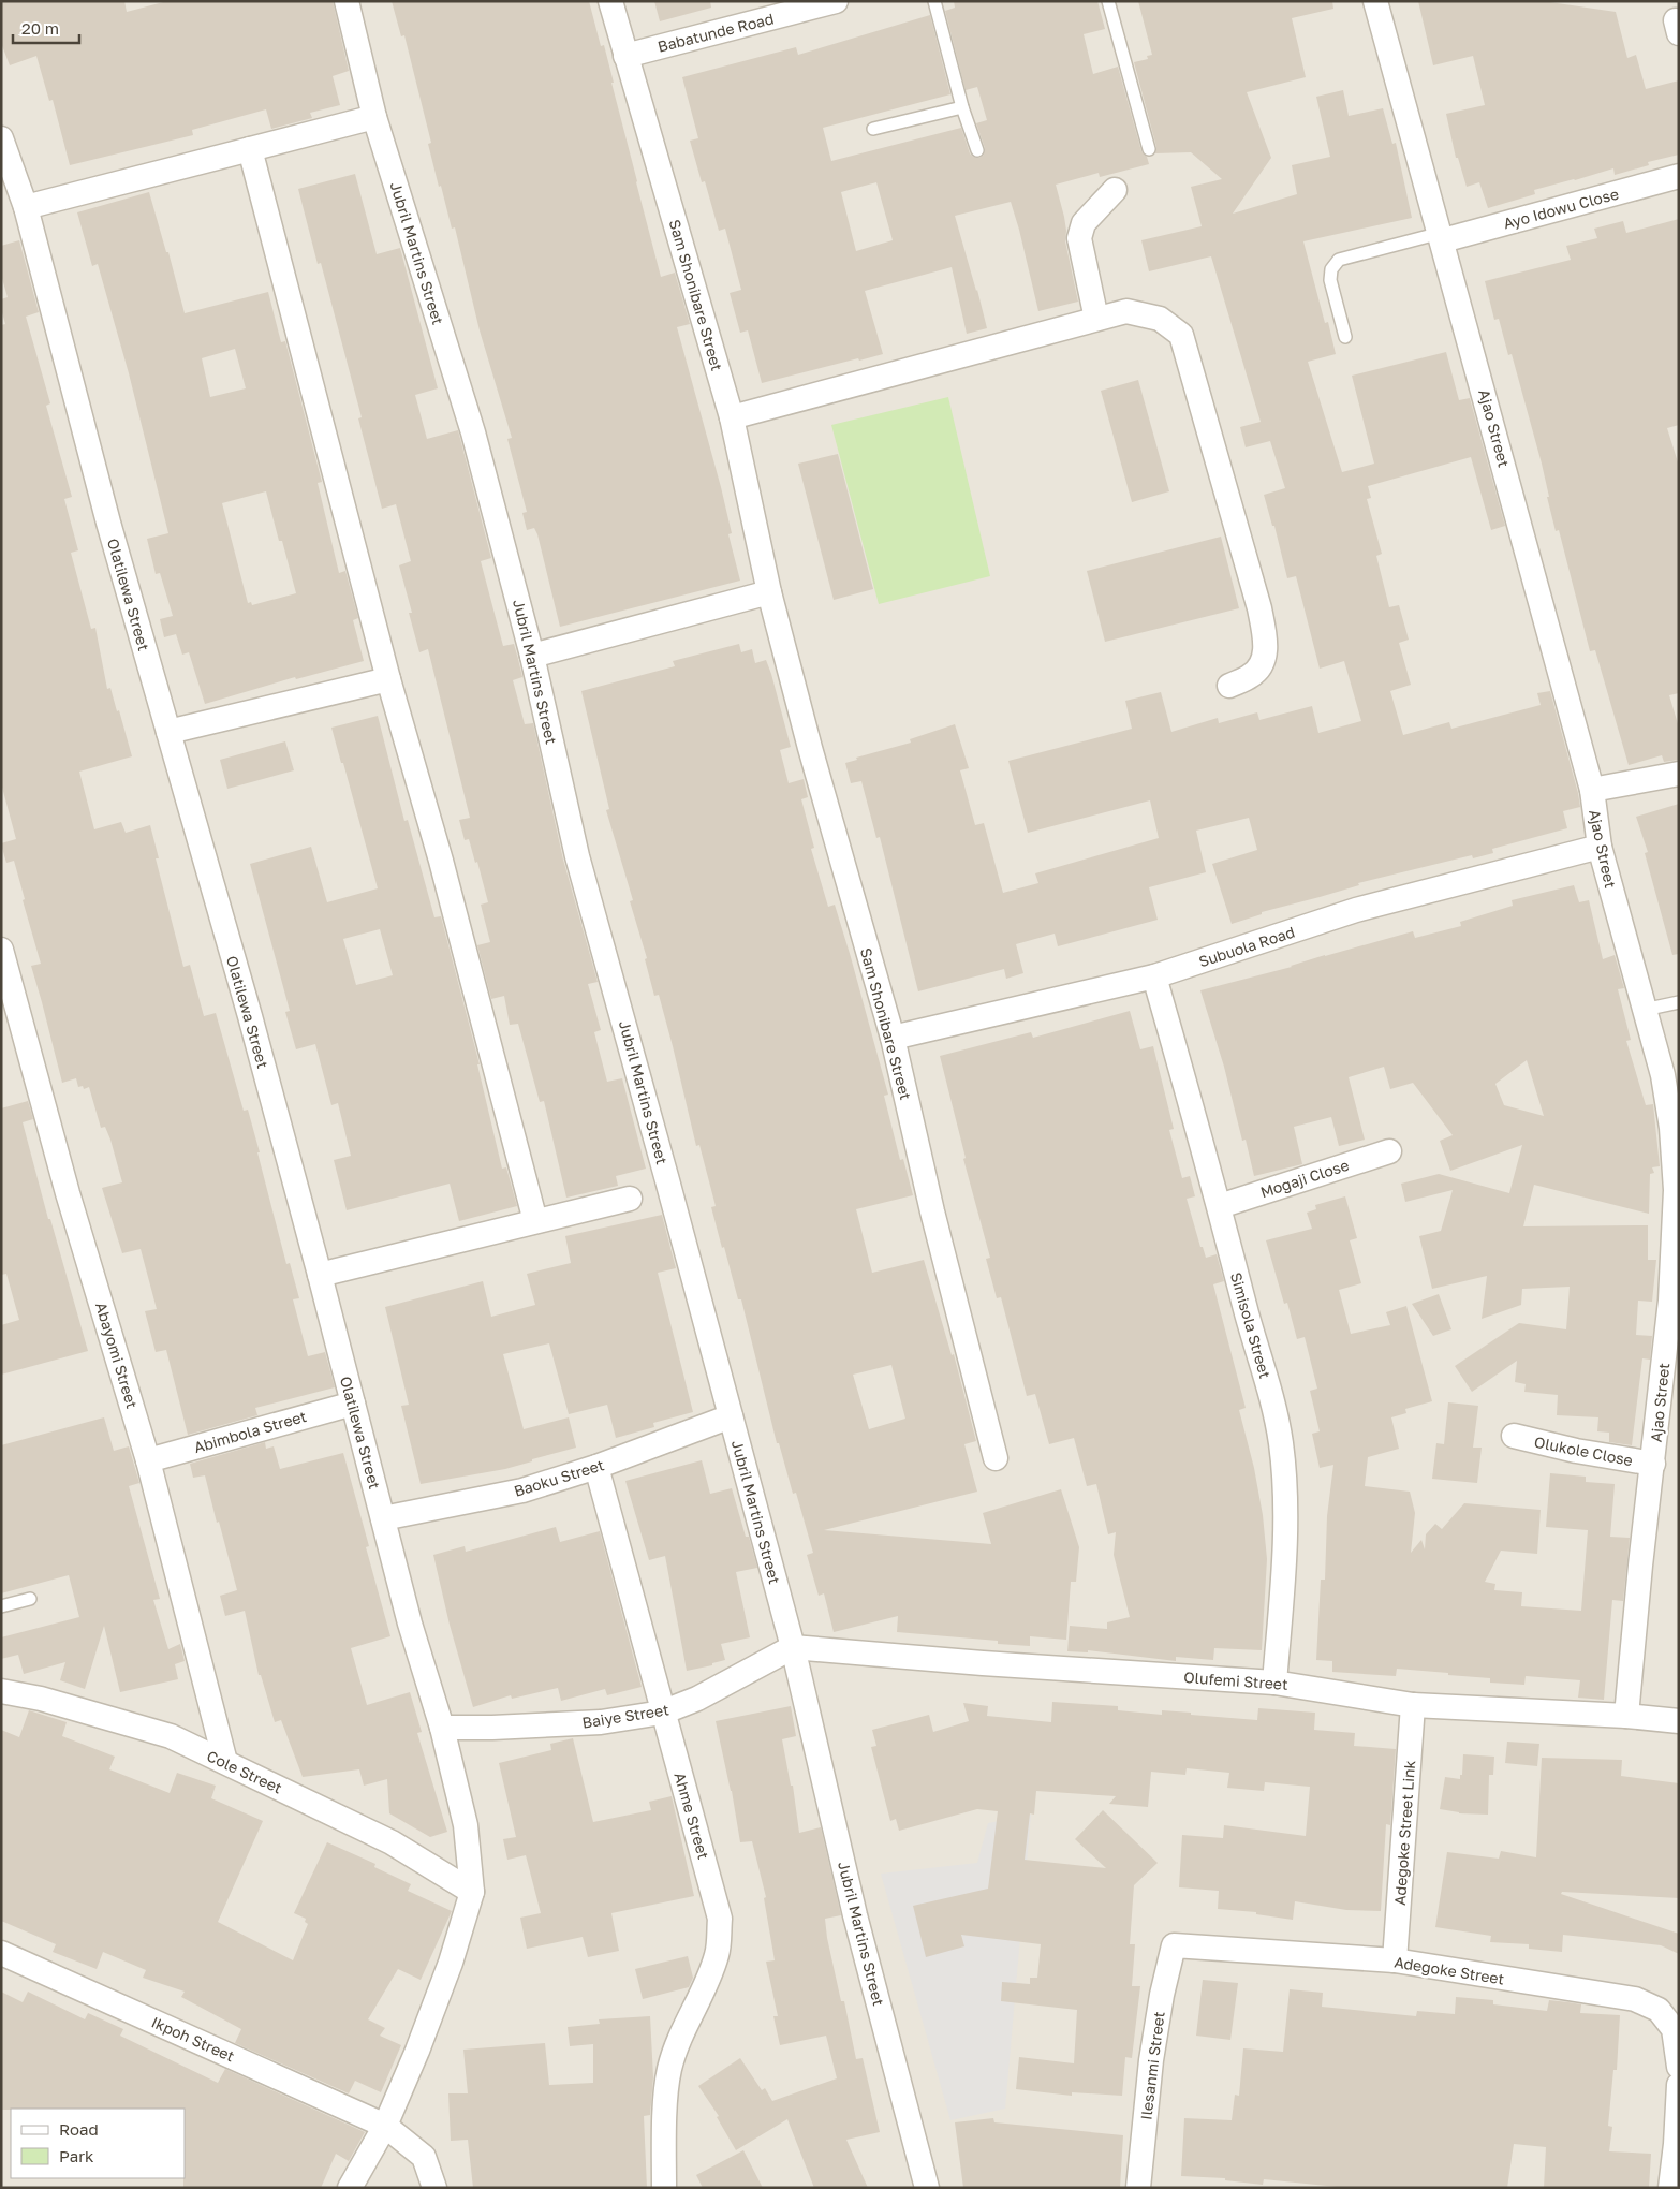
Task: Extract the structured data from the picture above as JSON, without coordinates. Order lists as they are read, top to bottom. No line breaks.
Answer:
{"streets":{"street":["Babatunde Road","Ayo Idowu Close","Jubril Martins Street","Sam Shonibare Street","Ajao Street","Olatilewa Street","Subuola Road","Mogaji Close","Simisola Street","Abayomi Street","Abimbola Street","Olukole Close","Baoku Street","Olufemi Street","Baiye Street","Cole Street","Ahme Street","Adegoke Street Link","Adegoke Street","Ikpoh Street","Ilesanmi Street"]},"crossings":[["Babatunde Road","Sam Shonibare Street"],["Ayo Idowu Close","Ajao Street"],["Jubril Martins Street","Baoku Street"],["Jubril Martins Street","Olufemi Street"],["Jubril Martins Street","Baiye Street"],["Sam Shonibare Street","Subuola Road"],["Ajao Street","Subuola Road"],["Ajao Street","Olukole Close"],["Ajao Street","Olufemi Street"],["Olatilewa Street","Abimbola Street"],["Olatilewa Street","Baoku Street"],["Olatilewa Street","Baiye Street"],["Olatilewa Street","Cole Street"],["Subuola Road","Simisola Street"],["Mogaji Close","Simisola Street"],["Simisola Street","Olufemi Street"],["Abayomi Street","Abimbola Street"],["Abayomi Street","Cole Street"],["Baoku Street","Ahme Street"],["Olufemi Street","Baiye Street"],["Olufemi Street","Adegoke Street Link"],["Baiye Street","Ahme Street"],["Adegoke Street Link","Adegoke Street"],["Adegoke Street","Ilesanmi Street"]],"legend":["Road","Park"],"scale_bar":"20 m"}
